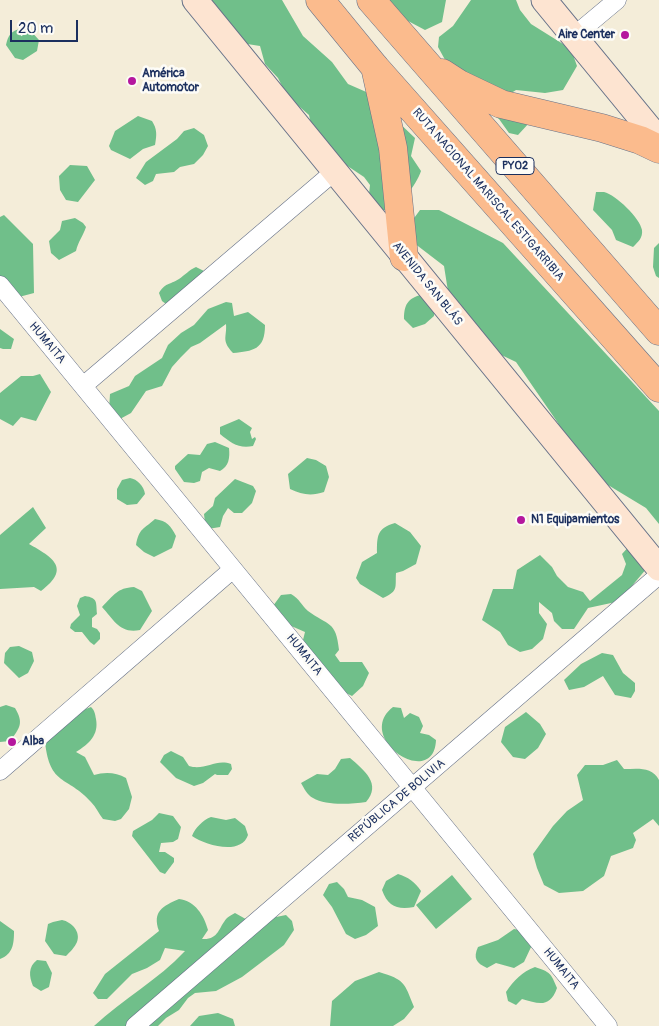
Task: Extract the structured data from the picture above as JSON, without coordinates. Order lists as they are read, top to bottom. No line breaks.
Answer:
{"streets":{"highway":["PY02","RUTA NACIONAL MARISCAL ESTIGARRIBIA"],"street":["AVENIDA SAN BLÁS","HUMAITA","REPÚBLICA DE BOLIVIA"]},"crossings":[["HUMAITA","REPÚBLICA DE BOLIVIA"]],"places":["Aire Center","América Automotor","N1 Equipamientos","Alba"],"scale_bar":"20 m"}
